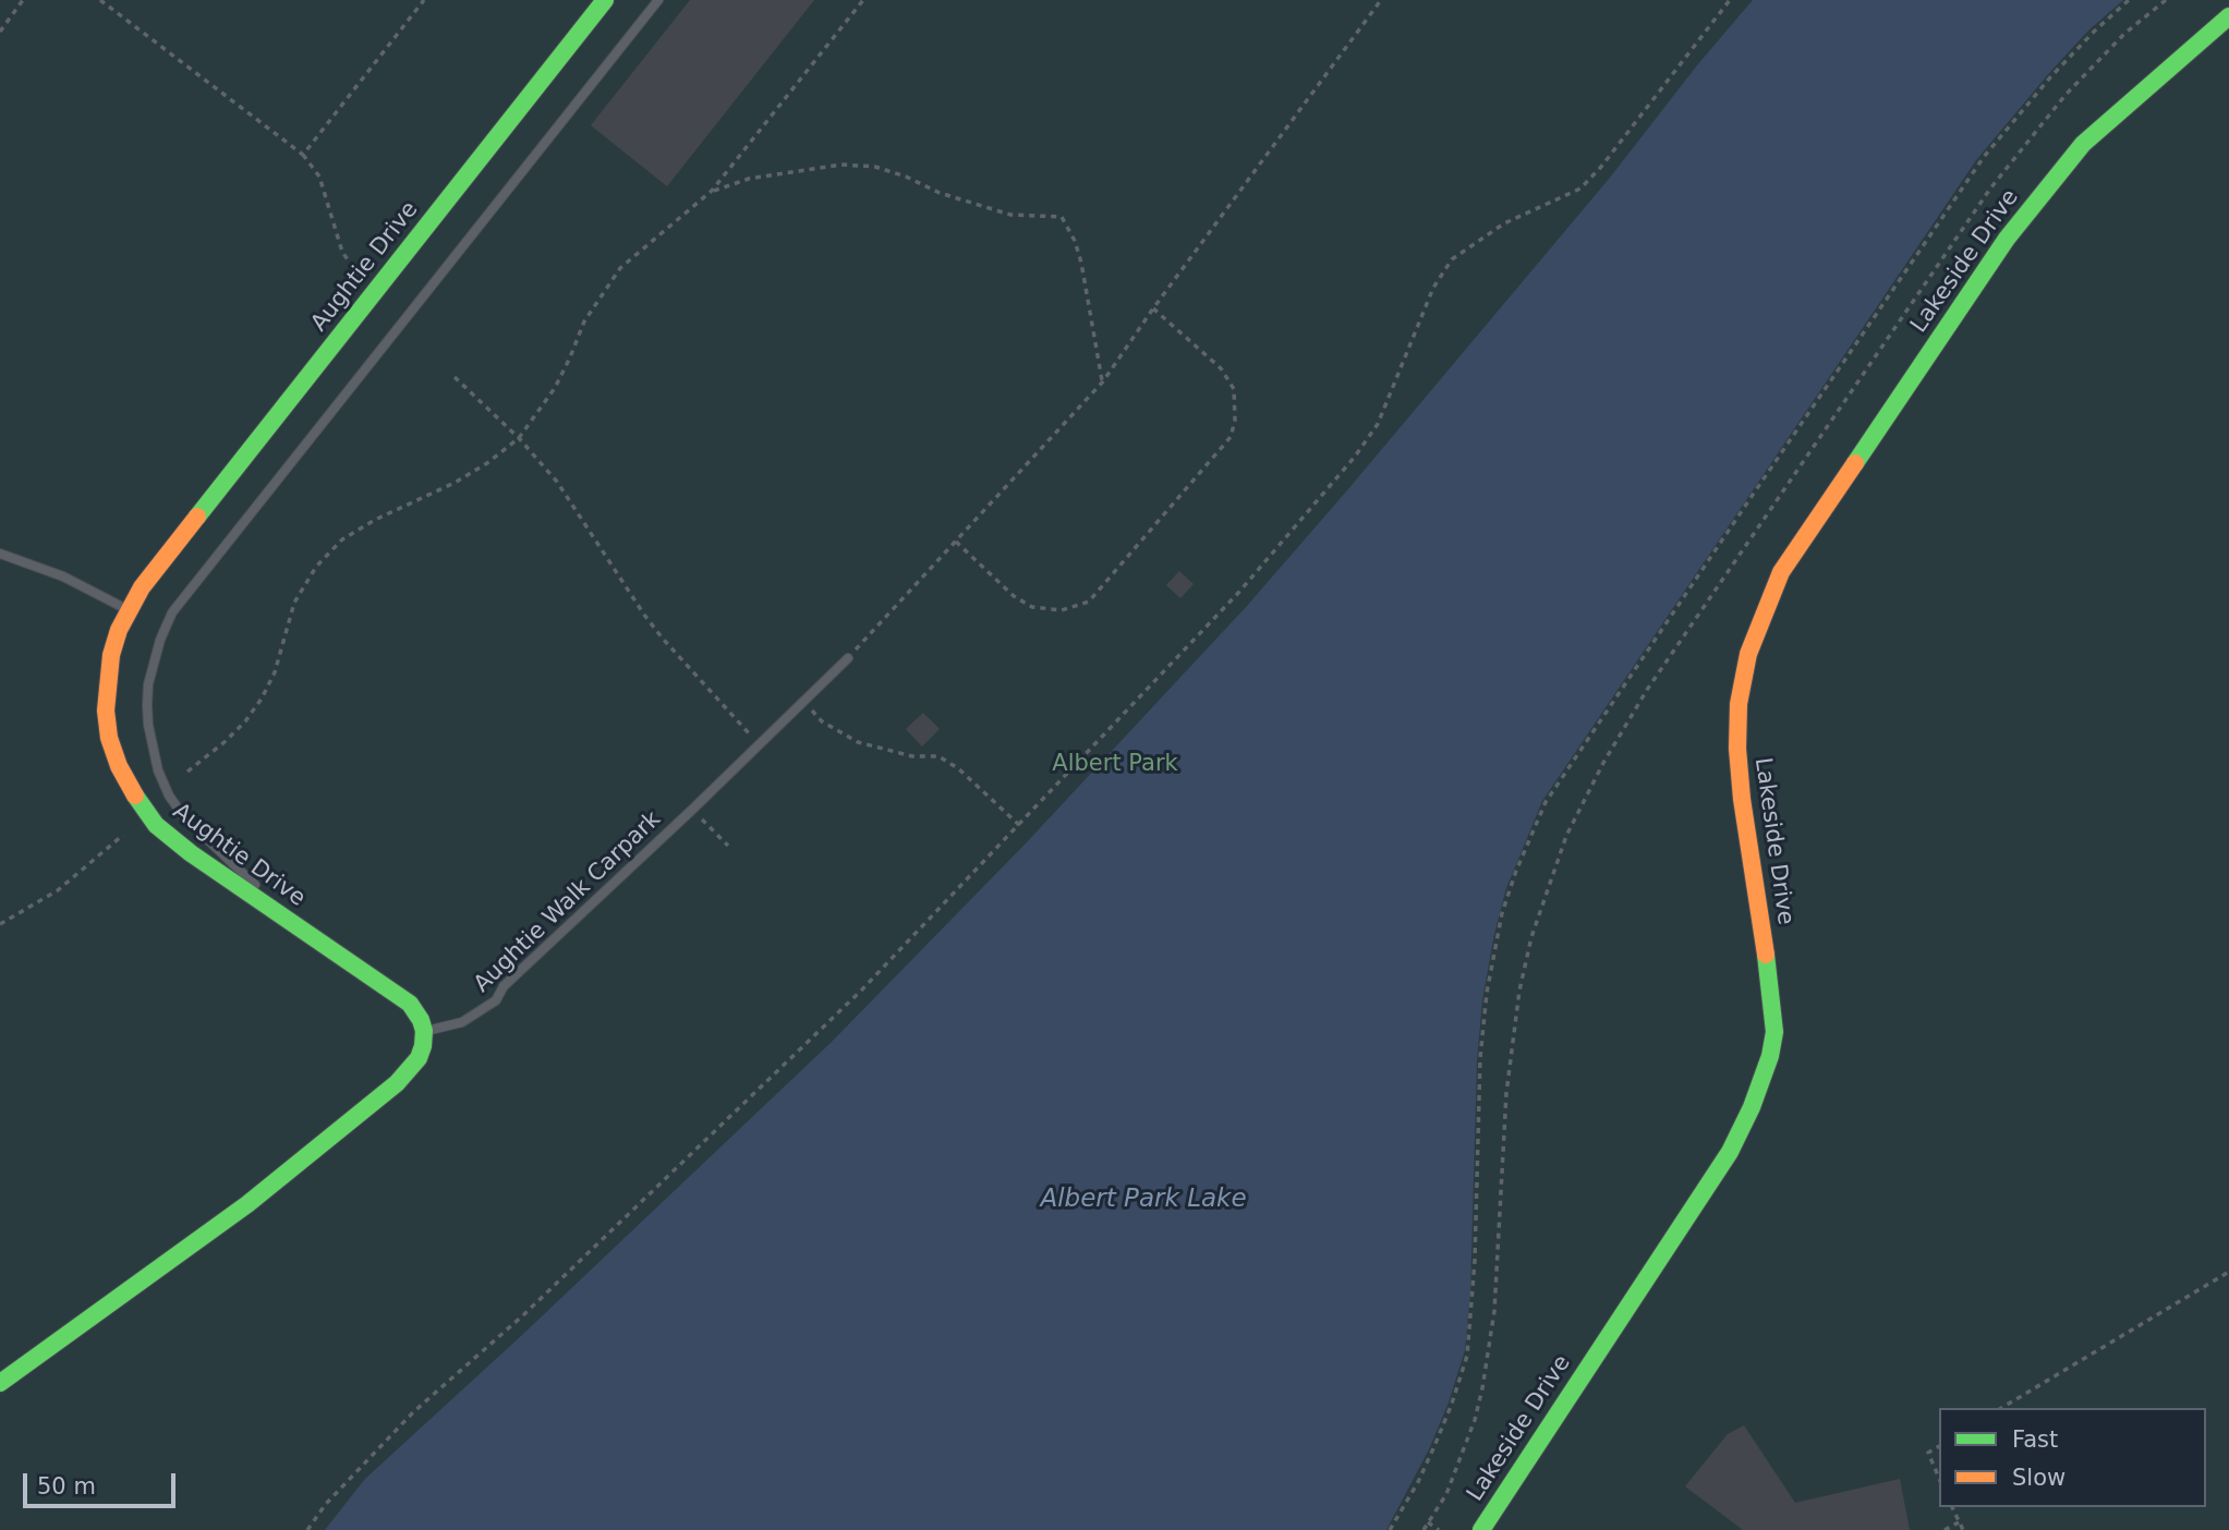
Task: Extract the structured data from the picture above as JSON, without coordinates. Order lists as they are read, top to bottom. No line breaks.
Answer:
{"streets":{"street":["Lakeside Drive","Aughtie Drive"],"lane":["Aughtie Walk Carpark"]},"crossings":[["Aughtie Drive","Aughtie Walk Carpark"]],"water":["Albert Park Lake"],"parks":["Albert Park"],"legend":["Fast","Slow"],"scale_bar":"50 m"}
